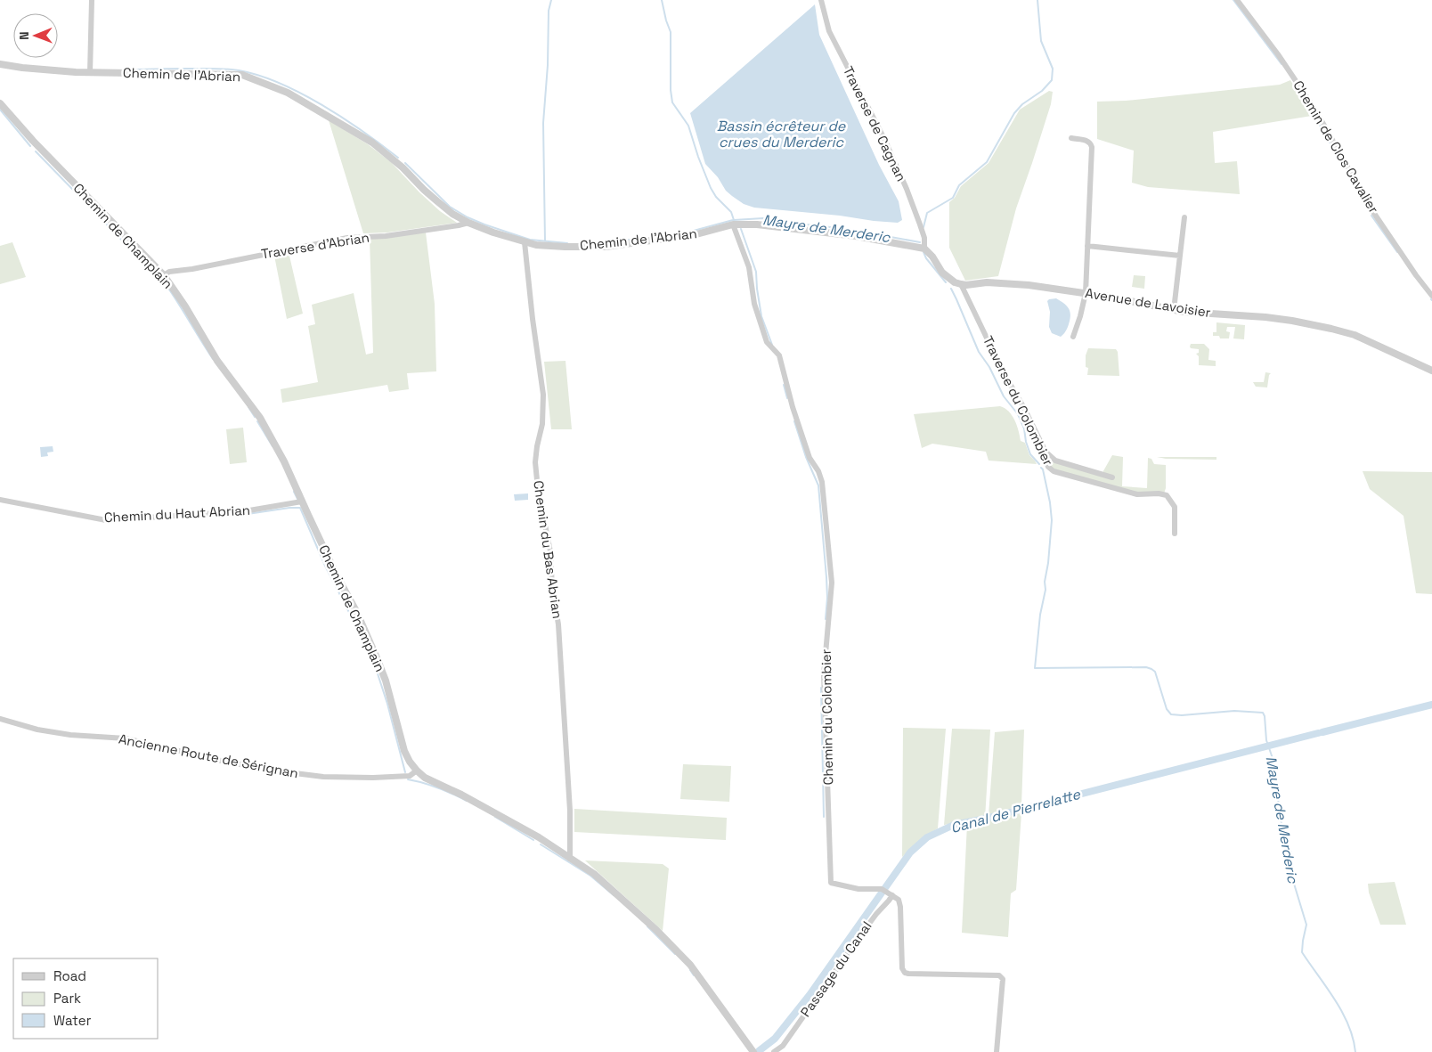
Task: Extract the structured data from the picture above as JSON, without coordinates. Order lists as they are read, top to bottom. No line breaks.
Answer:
{"streets":{"street":["Chemin de l'Abrian","Traverse de Cagnan","Chemin de Clos Cavalier","Chemin de Champlain","Traverse d'Abrian","Avenue de Lavoisier","Traverse du Colombier","Chemin du Haut Abrian","Chemin du Bas Abrian","Chemin du Colombier","Ancienne Route de Sérignan","Passage du Canal"]},"crossings":[["Chemin de l'Abrian","Traverse de Cagnan"],["Chemin de l'Abrian","Traverse d'Abrian"],["Chemin de l'Abrian","Chemin du Bas Abrian"],["Chemin de l'Abrian","Chemin du Colombier"],["Chemin de Champlain","Traverse d'Abrian"],["Chemin de Champlain","Chemin du Haut Abrian"],["Chemin de Champlain","Chemin du Bas Abrian"],["Chemin de Champlain","Ancienne Route de Sérignan"],["Avenue de Lavoisier","Traverse du Colombier"],["Chemin du Colombier","Passage du Canal"]],"water":["Bassin écrêteur de crues du Merderic","Mayre de Merderic","Canal de Pierrelatte"],"legend":["Road","Park","Water"],"north":"left"}
